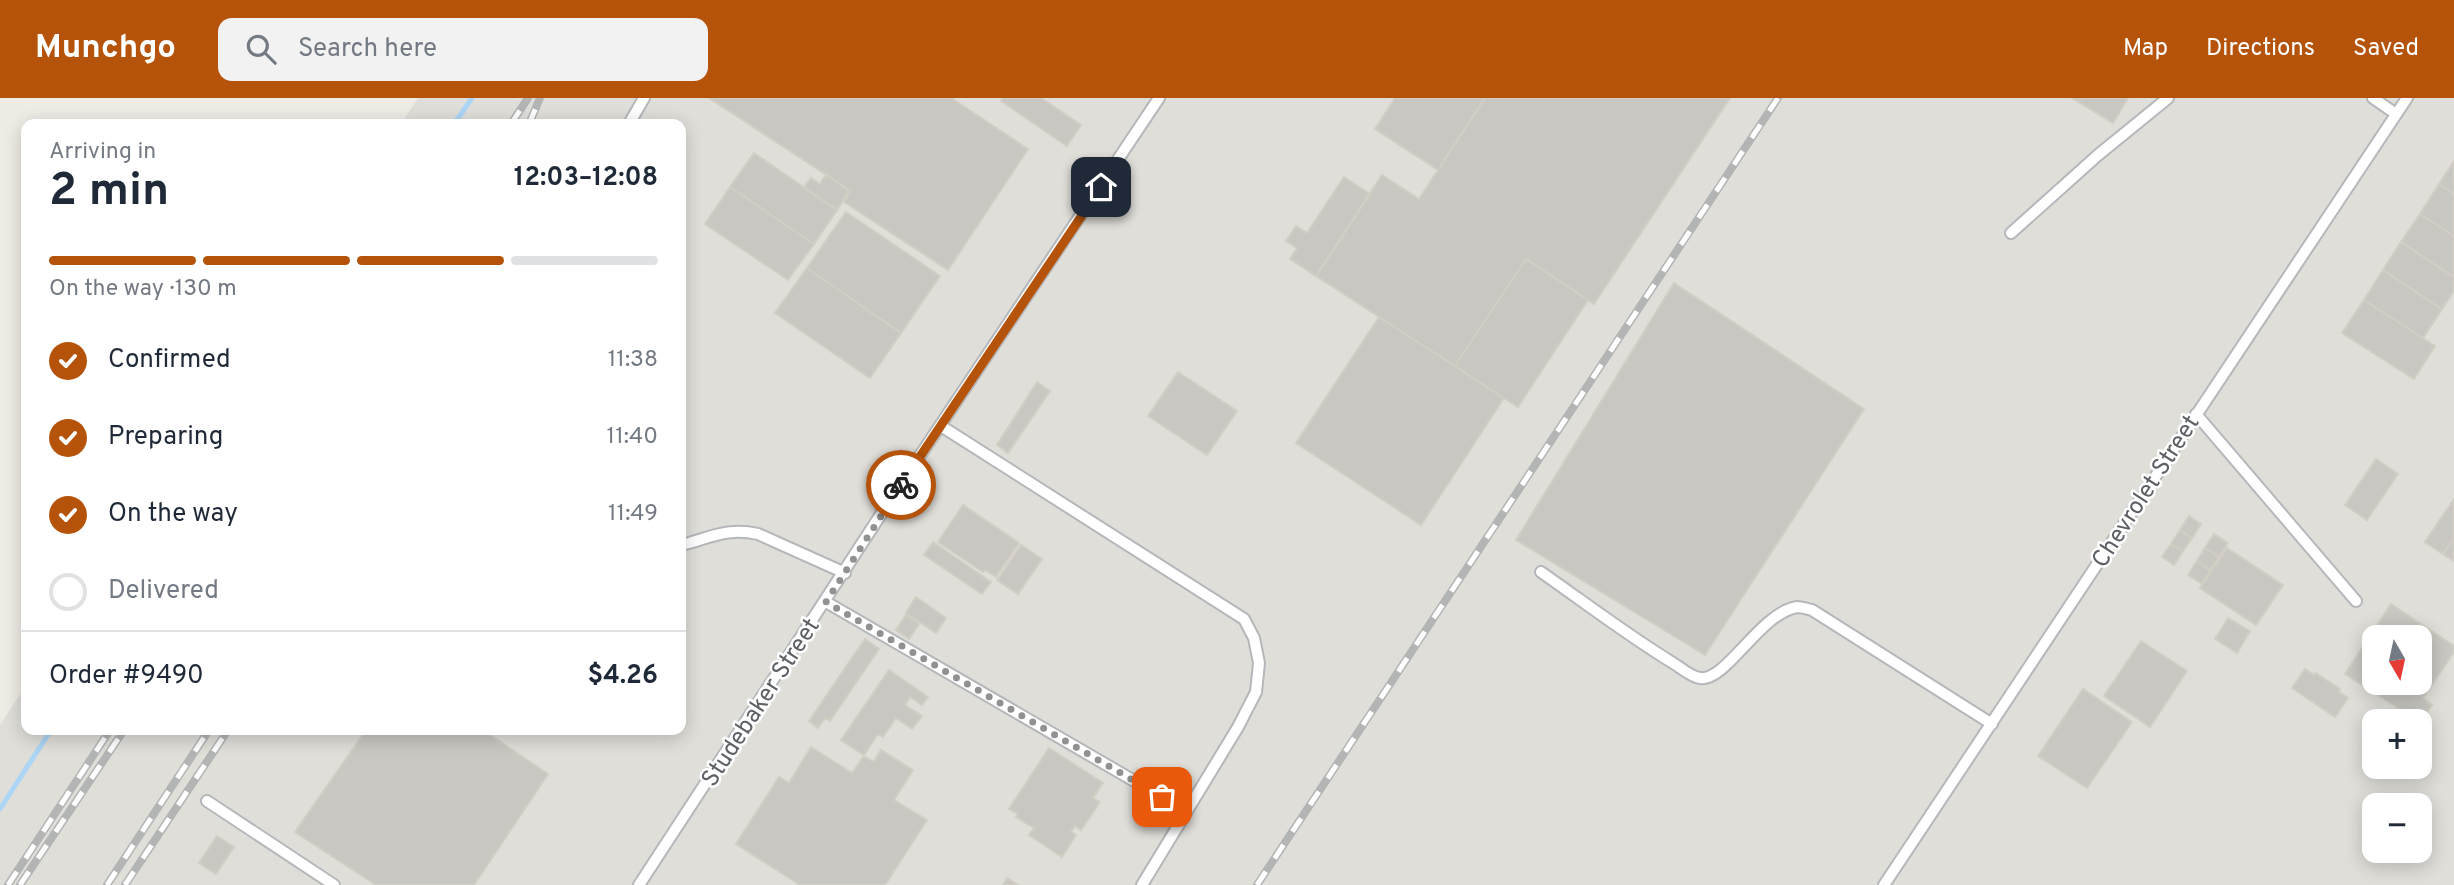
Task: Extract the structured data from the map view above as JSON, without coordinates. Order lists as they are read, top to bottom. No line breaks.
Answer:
{"streets":{"lane":["Chevrolet Street","Studebaker Street"]},"north":"bottom","page":{"header":"Munchgo","search":"Search here","nav":["Map","Directions","Saved"],"heading":["2 min","Arriving in","12:03–12:08"],"panel":["Order #9490","$4.26"],"bar":"On the way · 130 m","list":[["Confirmed","11:38"],["Preparing","11:40"],["On the way","11:49"],"Delivered"],"map_buttons":["+","−"]}}
